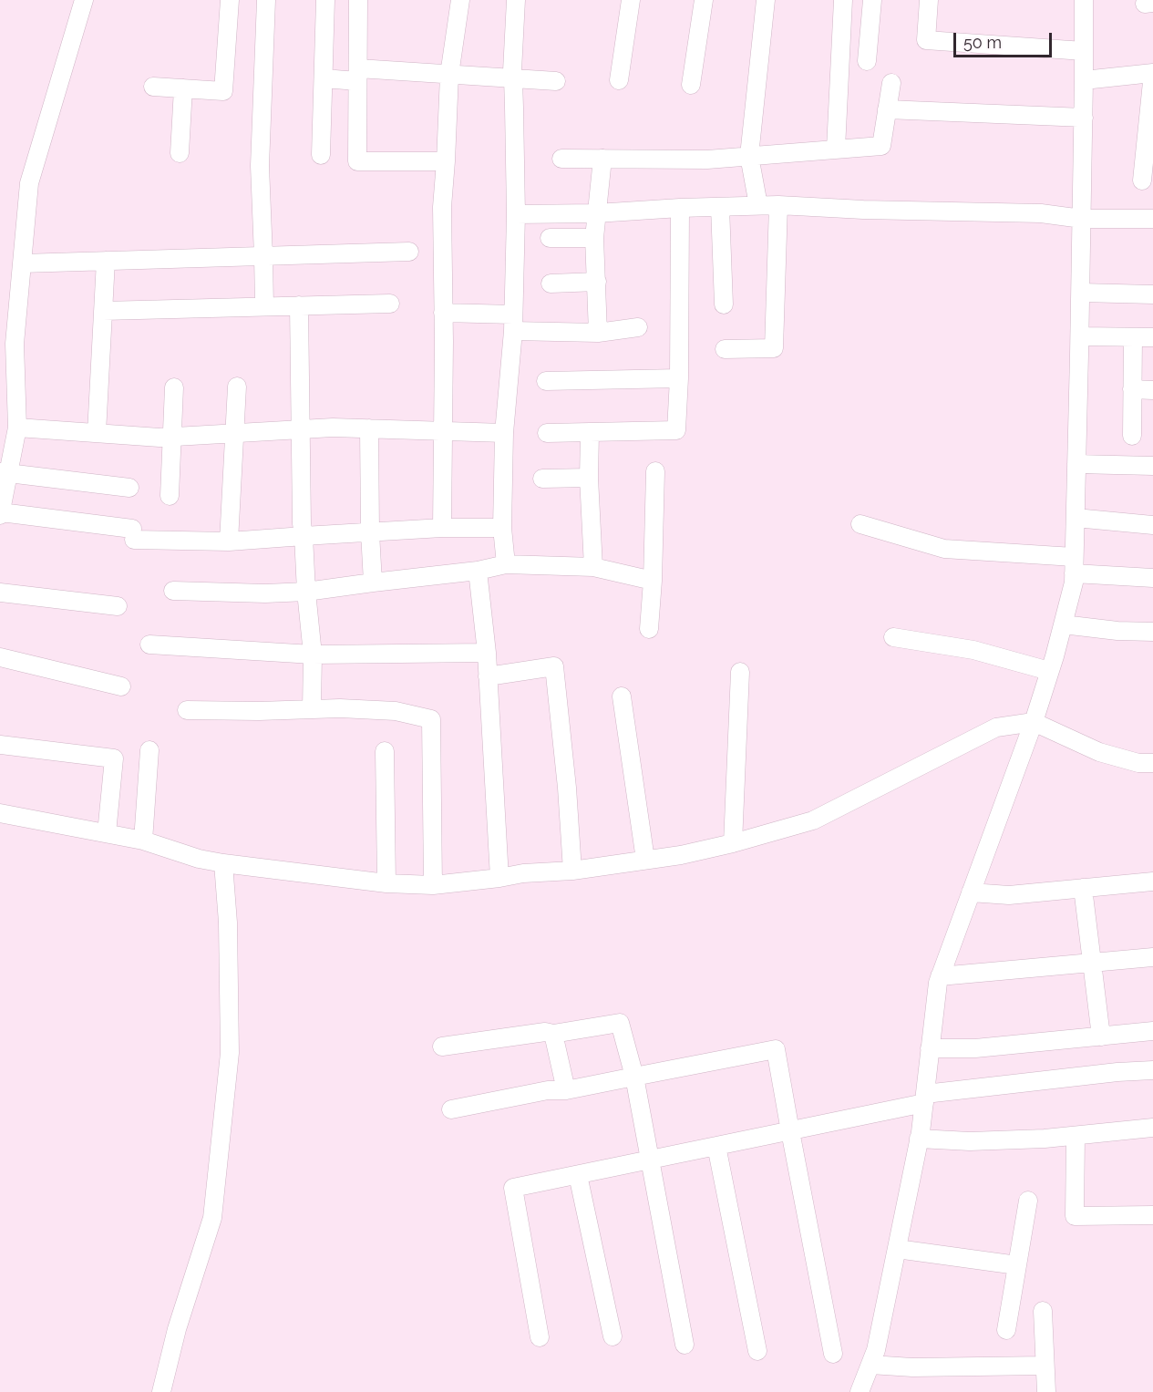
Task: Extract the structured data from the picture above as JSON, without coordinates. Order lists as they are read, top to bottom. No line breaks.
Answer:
{"scale_bar":"50 m"}
